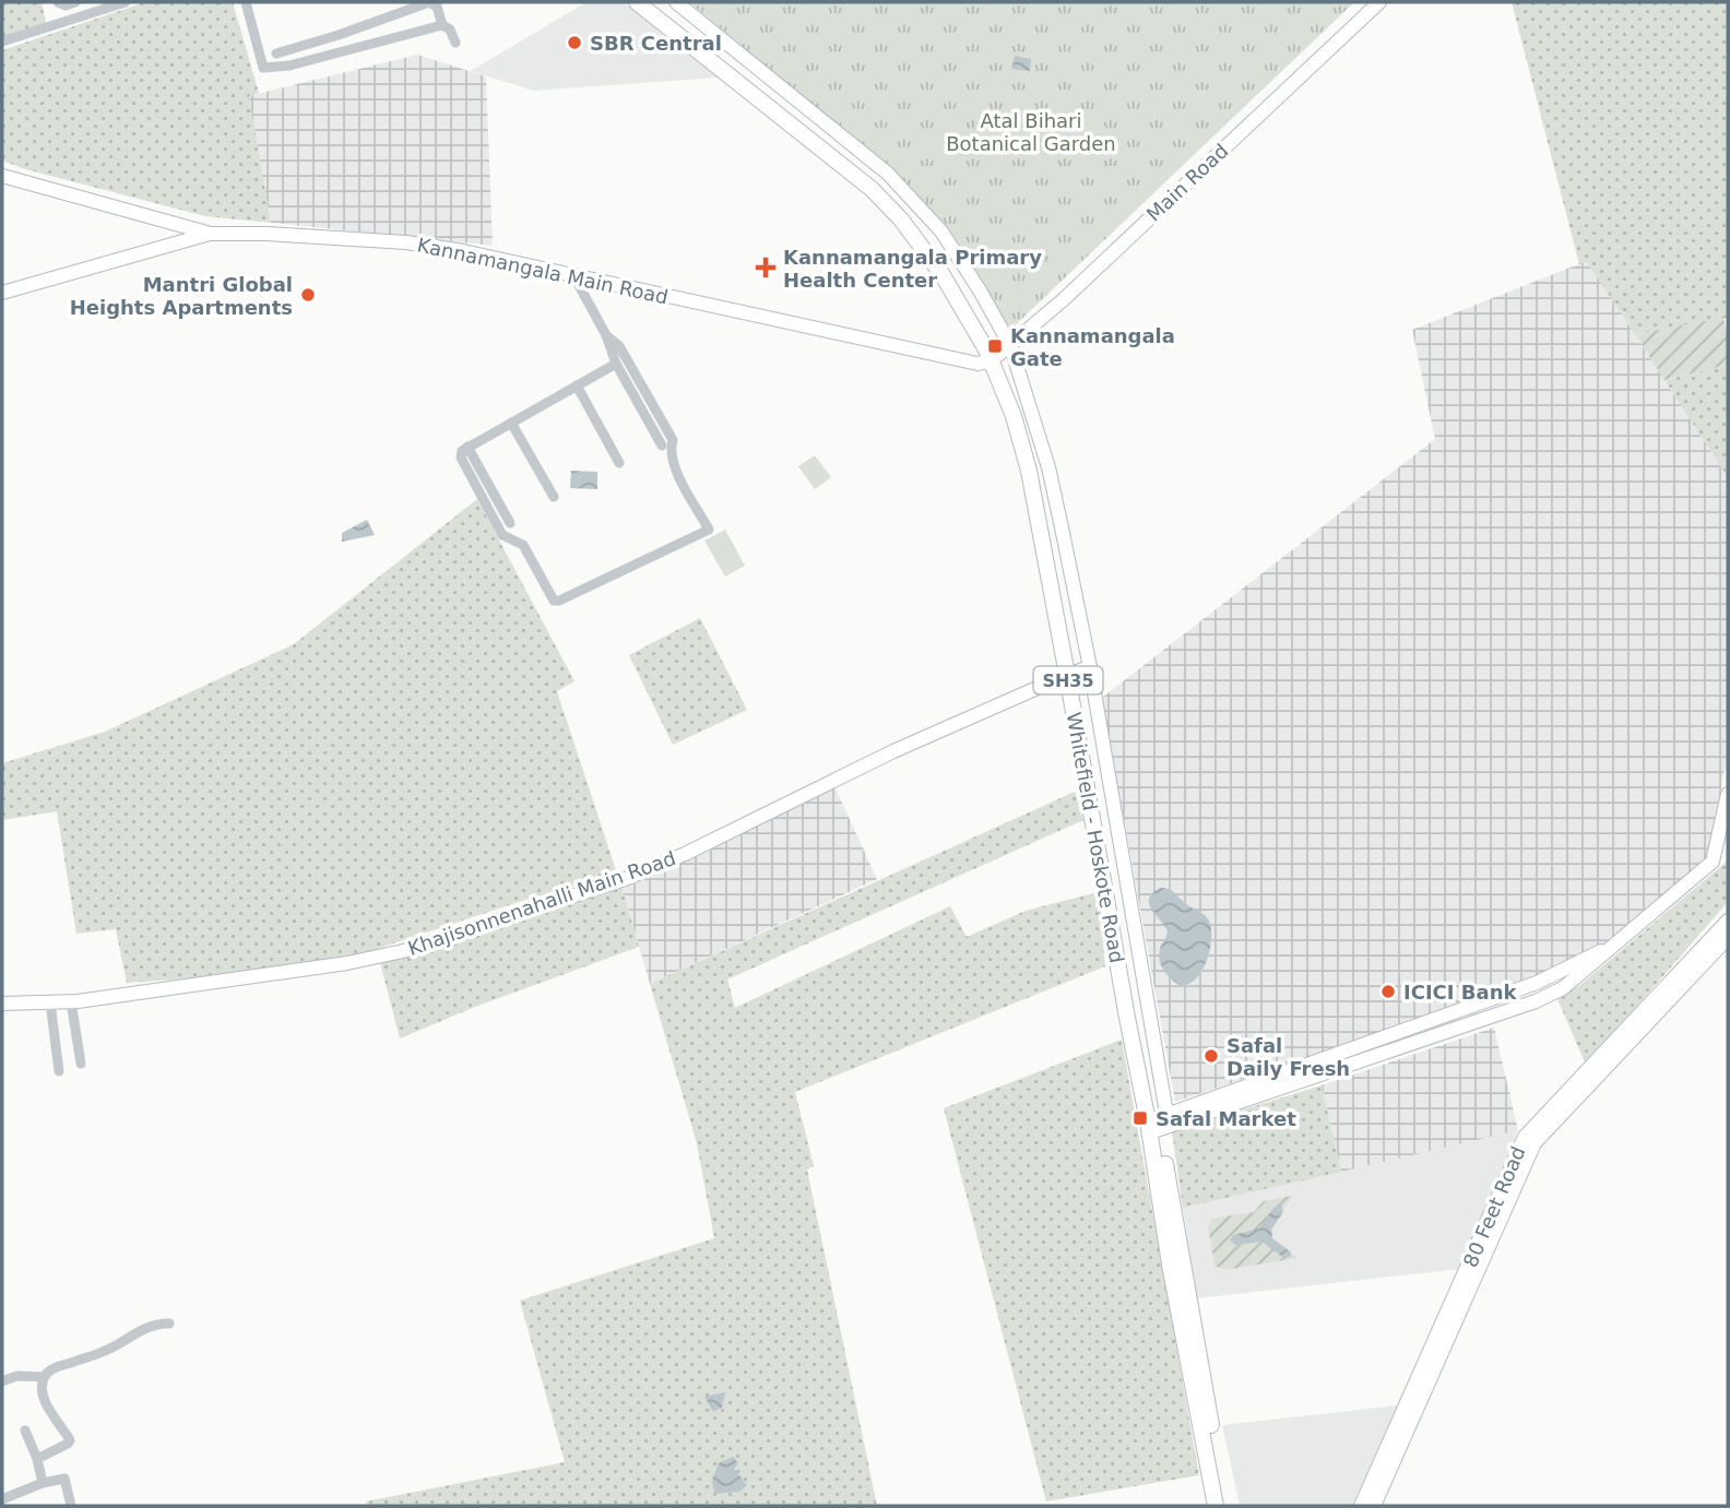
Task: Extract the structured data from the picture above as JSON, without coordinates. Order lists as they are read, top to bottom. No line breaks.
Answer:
{"streets":{"main road":["SH35","Whitefield - Hoskote Road"],"street":["Main Road","Kannamangala Main Road","Khajisonnenahalli Main Road","80 Feet Road"]},"crossings":[["Main Road","Kannamangala Main Road"],["Main Road","Whitefield - Hoskote Road"],["Kannamangala Main Road","Whitefield - Hoskote Road"],["Whitefield - Hoskote Road","Khajisonnenahalli Main Road"]],"parks":["Atal Bihari Botanical Garden"],"places":{"other":["SBR Central","Mantri Global Heights Apartments","ICICI Bank","Safal Daily Fresh"],"health":["Kannamangala Primary Health Center"],"transit":["Kannamangala Gate","Safal Market"]}}
